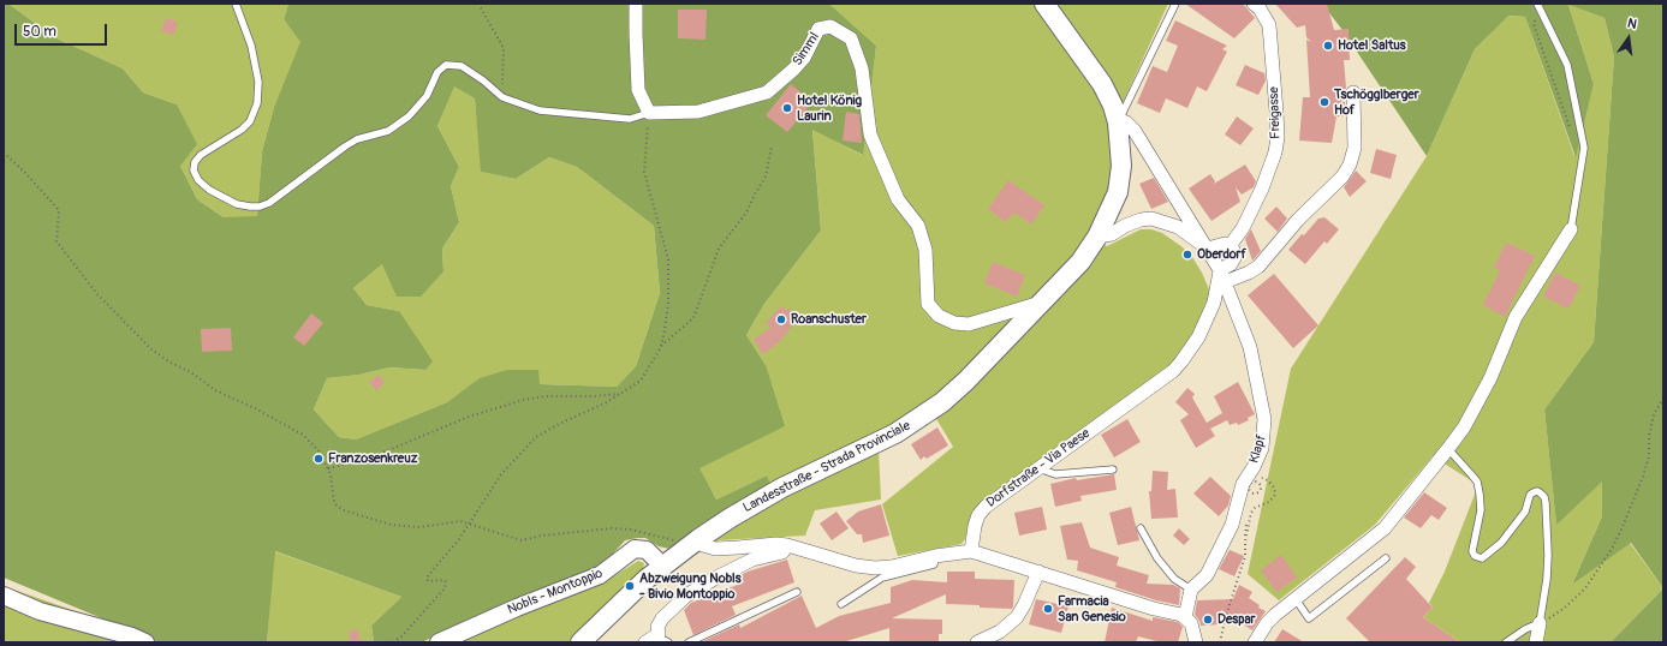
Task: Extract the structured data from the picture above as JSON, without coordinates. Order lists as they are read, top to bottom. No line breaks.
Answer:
{"streets":{"main road":["Landesstraße - Strada Provinciale"],"street":["Simml","Freigasse","Klapf","Dorfstraße - Via Paese","Nobls - Montoppio"]},"crossings":[["Simml","Landesstraße - Strada Provinciale"],["Freigasse","Dorfstraße - Via Paese"],["Klapf","Dorfstraße - Via Paese"],["Landesstraße - Strada Provinciale","Nobls - Montoppio"]],"places":["Hotel Saltus","Tschögglberger Hof","Hotel König Laurin","Oberdorf","Roanschuster","Franzosenkreuz","Abzweigung Nobls - Bivio Montoppio","Farmacia San Genesio","Despar"],"scale_bar":"50 m","north":"top"}
